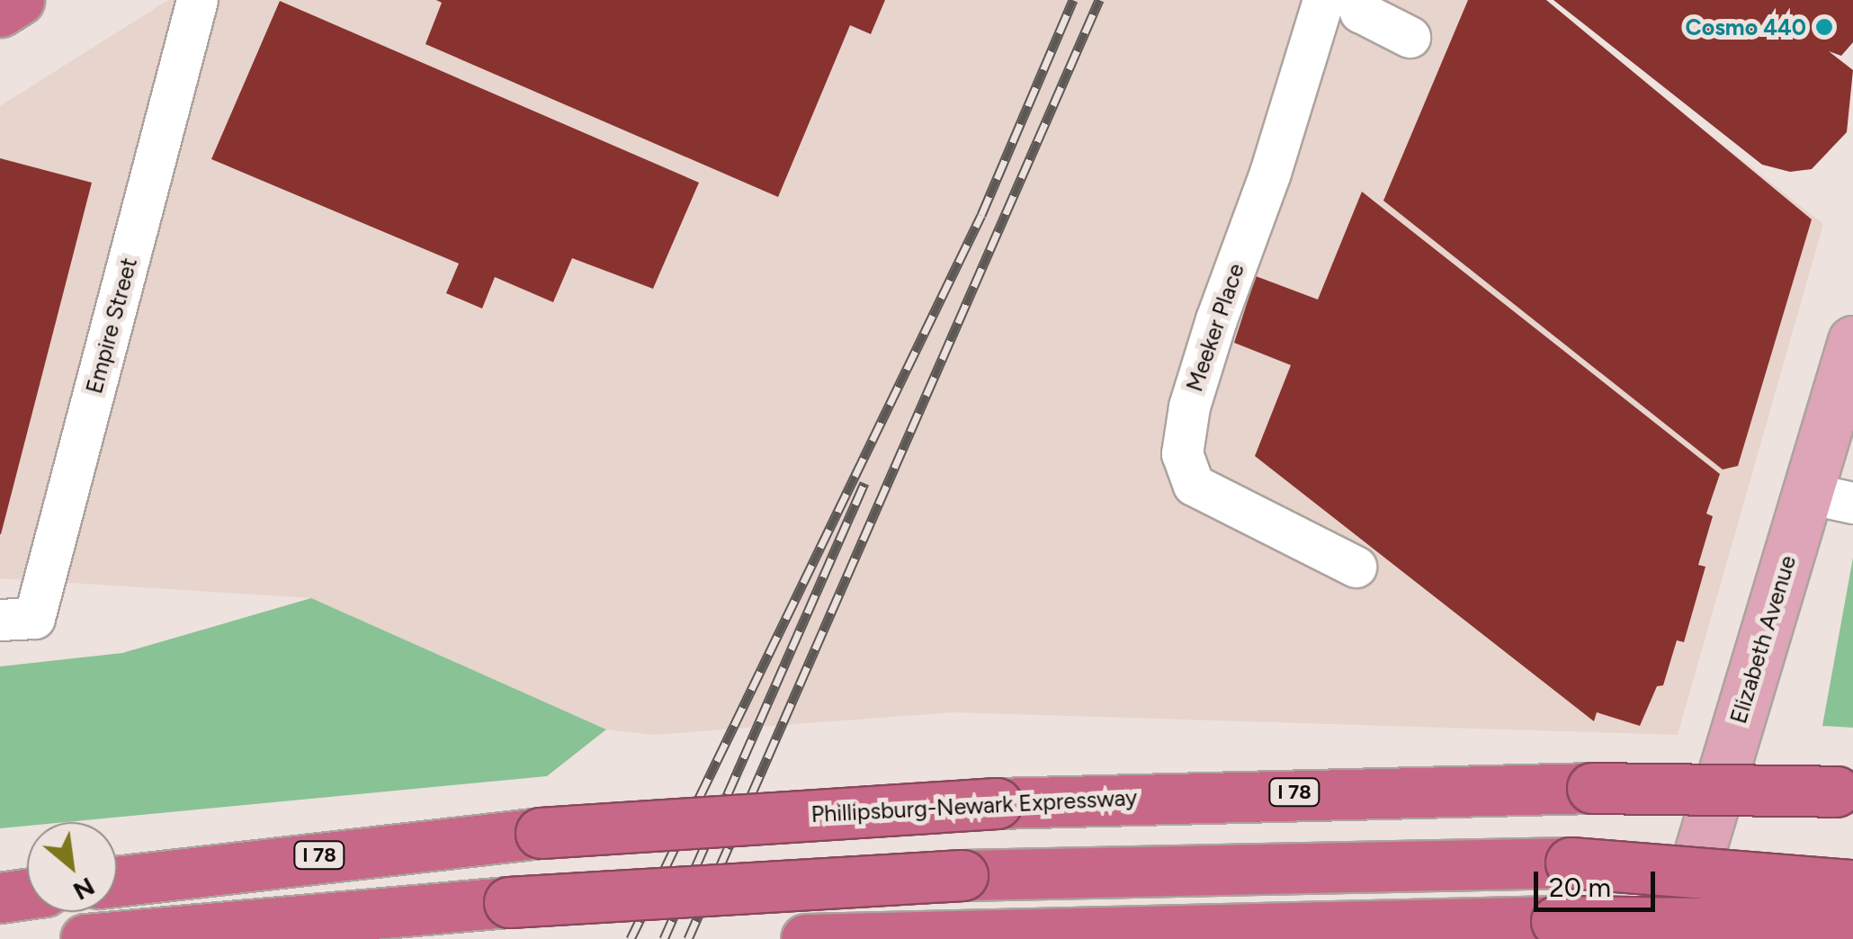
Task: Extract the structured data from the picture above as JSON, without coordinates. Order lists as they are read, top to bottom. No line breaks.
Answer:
{"streets":{"highway":["I 78","Phillipsburg-Newark Expressway"],"main road":["Elizabeth Avenue"],"street":["Empire Street","Meeker Place"]},"places":["Cosmo 440"],"scale_bar":"20 m","north":"bottom right"}
